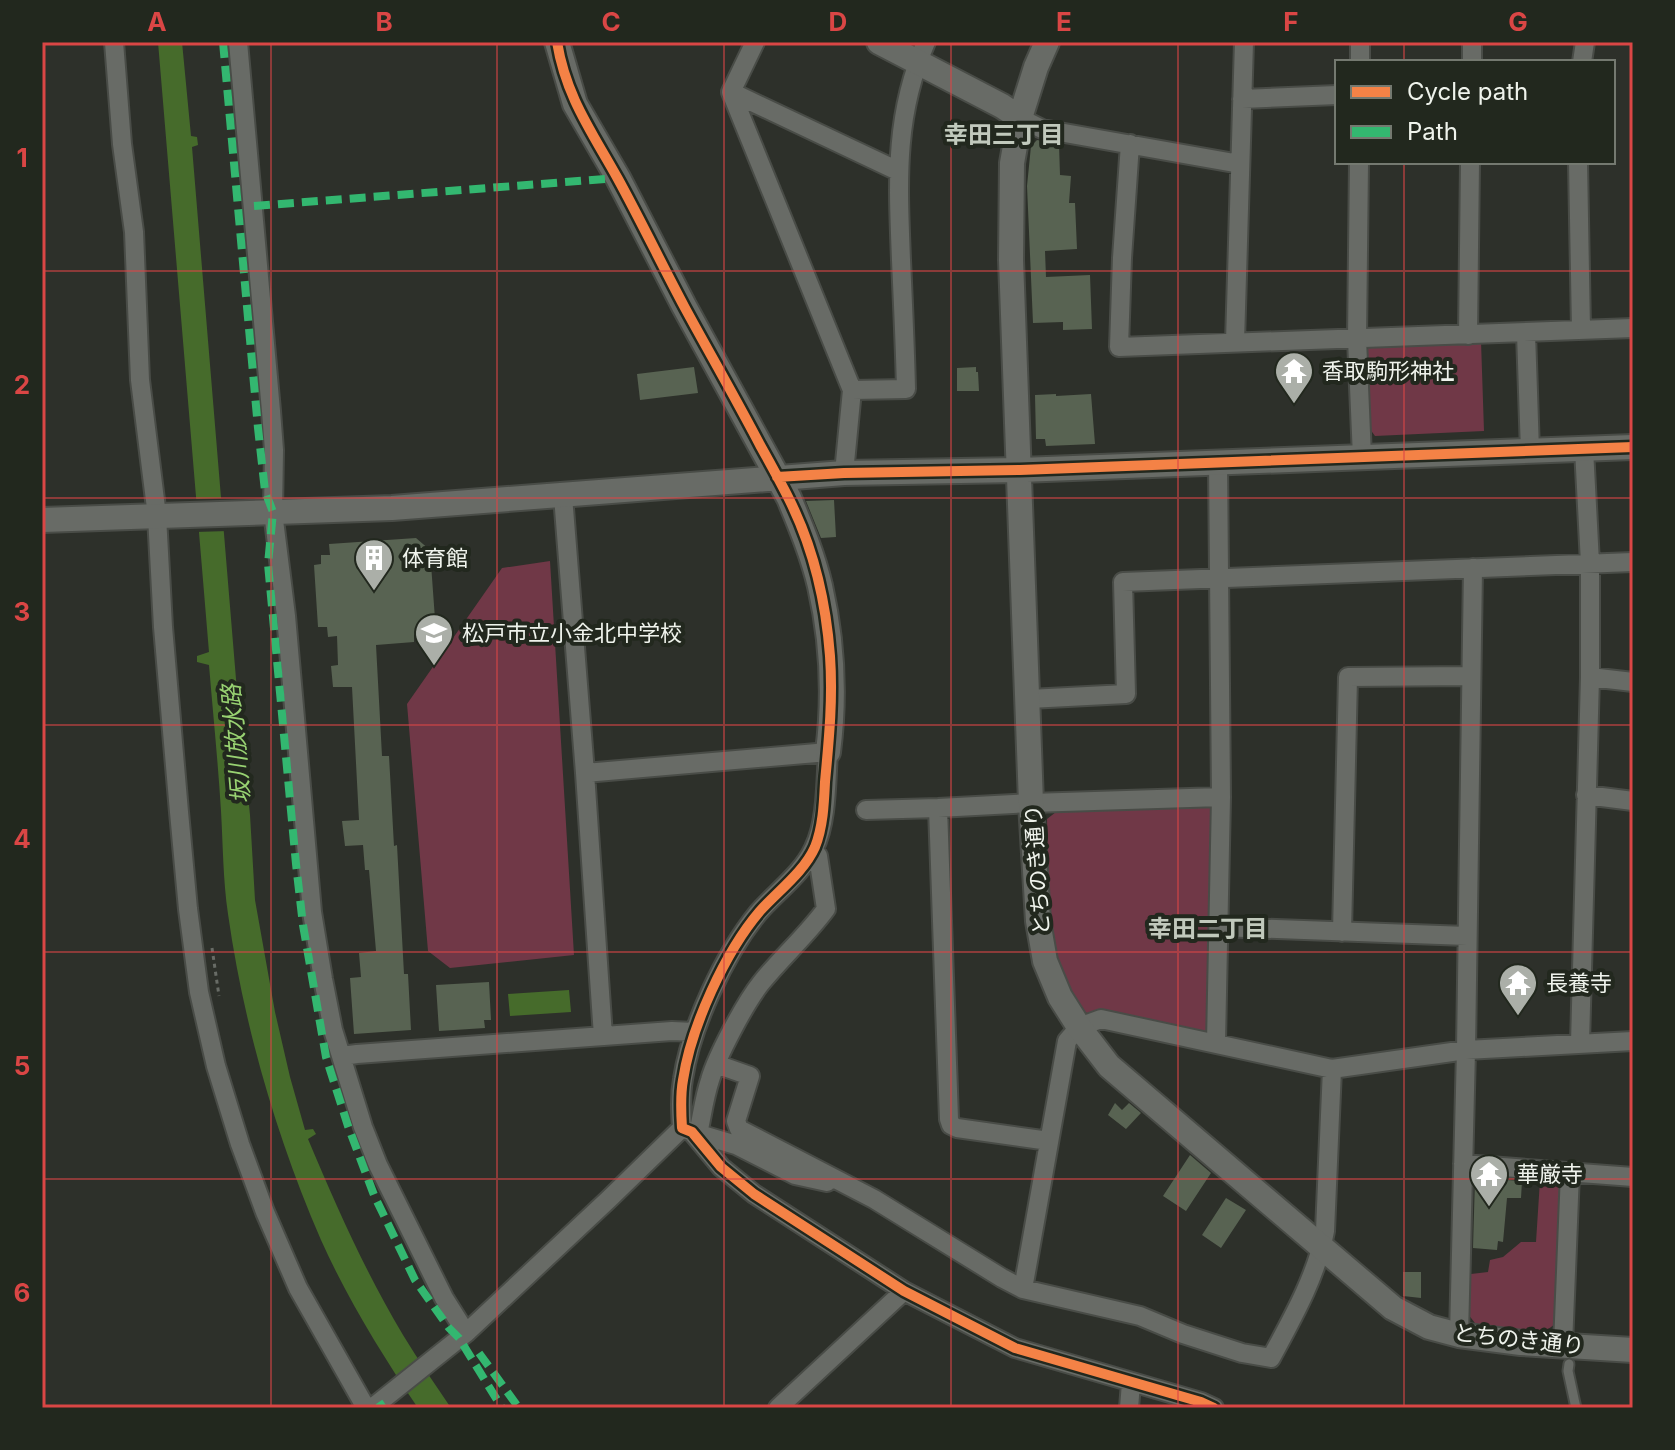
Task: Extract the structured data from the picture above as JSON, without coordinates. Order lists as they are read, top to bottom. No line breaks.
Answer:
{"streets":{"street":["とちのき通り"]},"districts":["幸田三丁目","幸田二丁目"],"water":["坂川放水路"],"places":{"temple":["香取駒形神社","長養寺","華厳寺"],"building":["体育館"],"school or university":["松戸市立小金北中学校"]},"legend":["Cycle path","Path"],"grid":{"columns":["A","B","C","D","E","F","G"],"rows":["1","2","3","4","5","6"]}}
